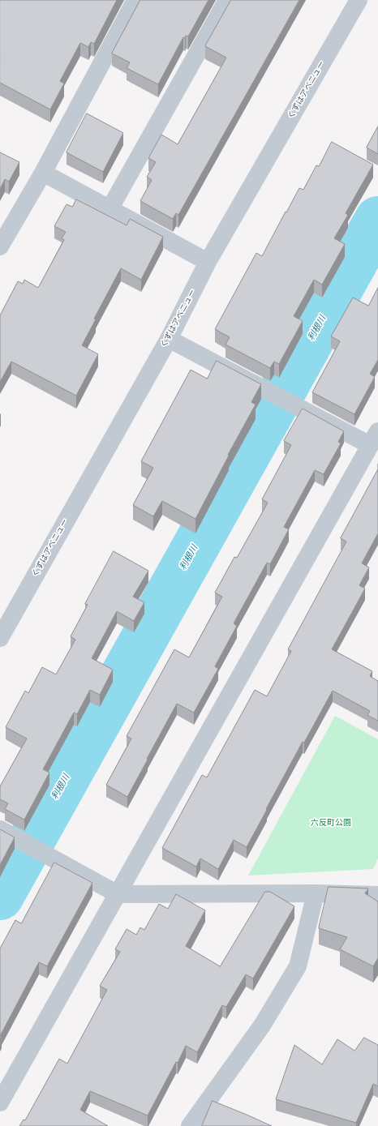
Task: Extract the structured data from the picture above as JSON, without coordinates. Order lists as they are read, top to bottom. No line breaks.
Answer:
{"streets":{"street":["くずはアベニュー"]},"water":["利根川"],"parks":["六反町公園"]}
